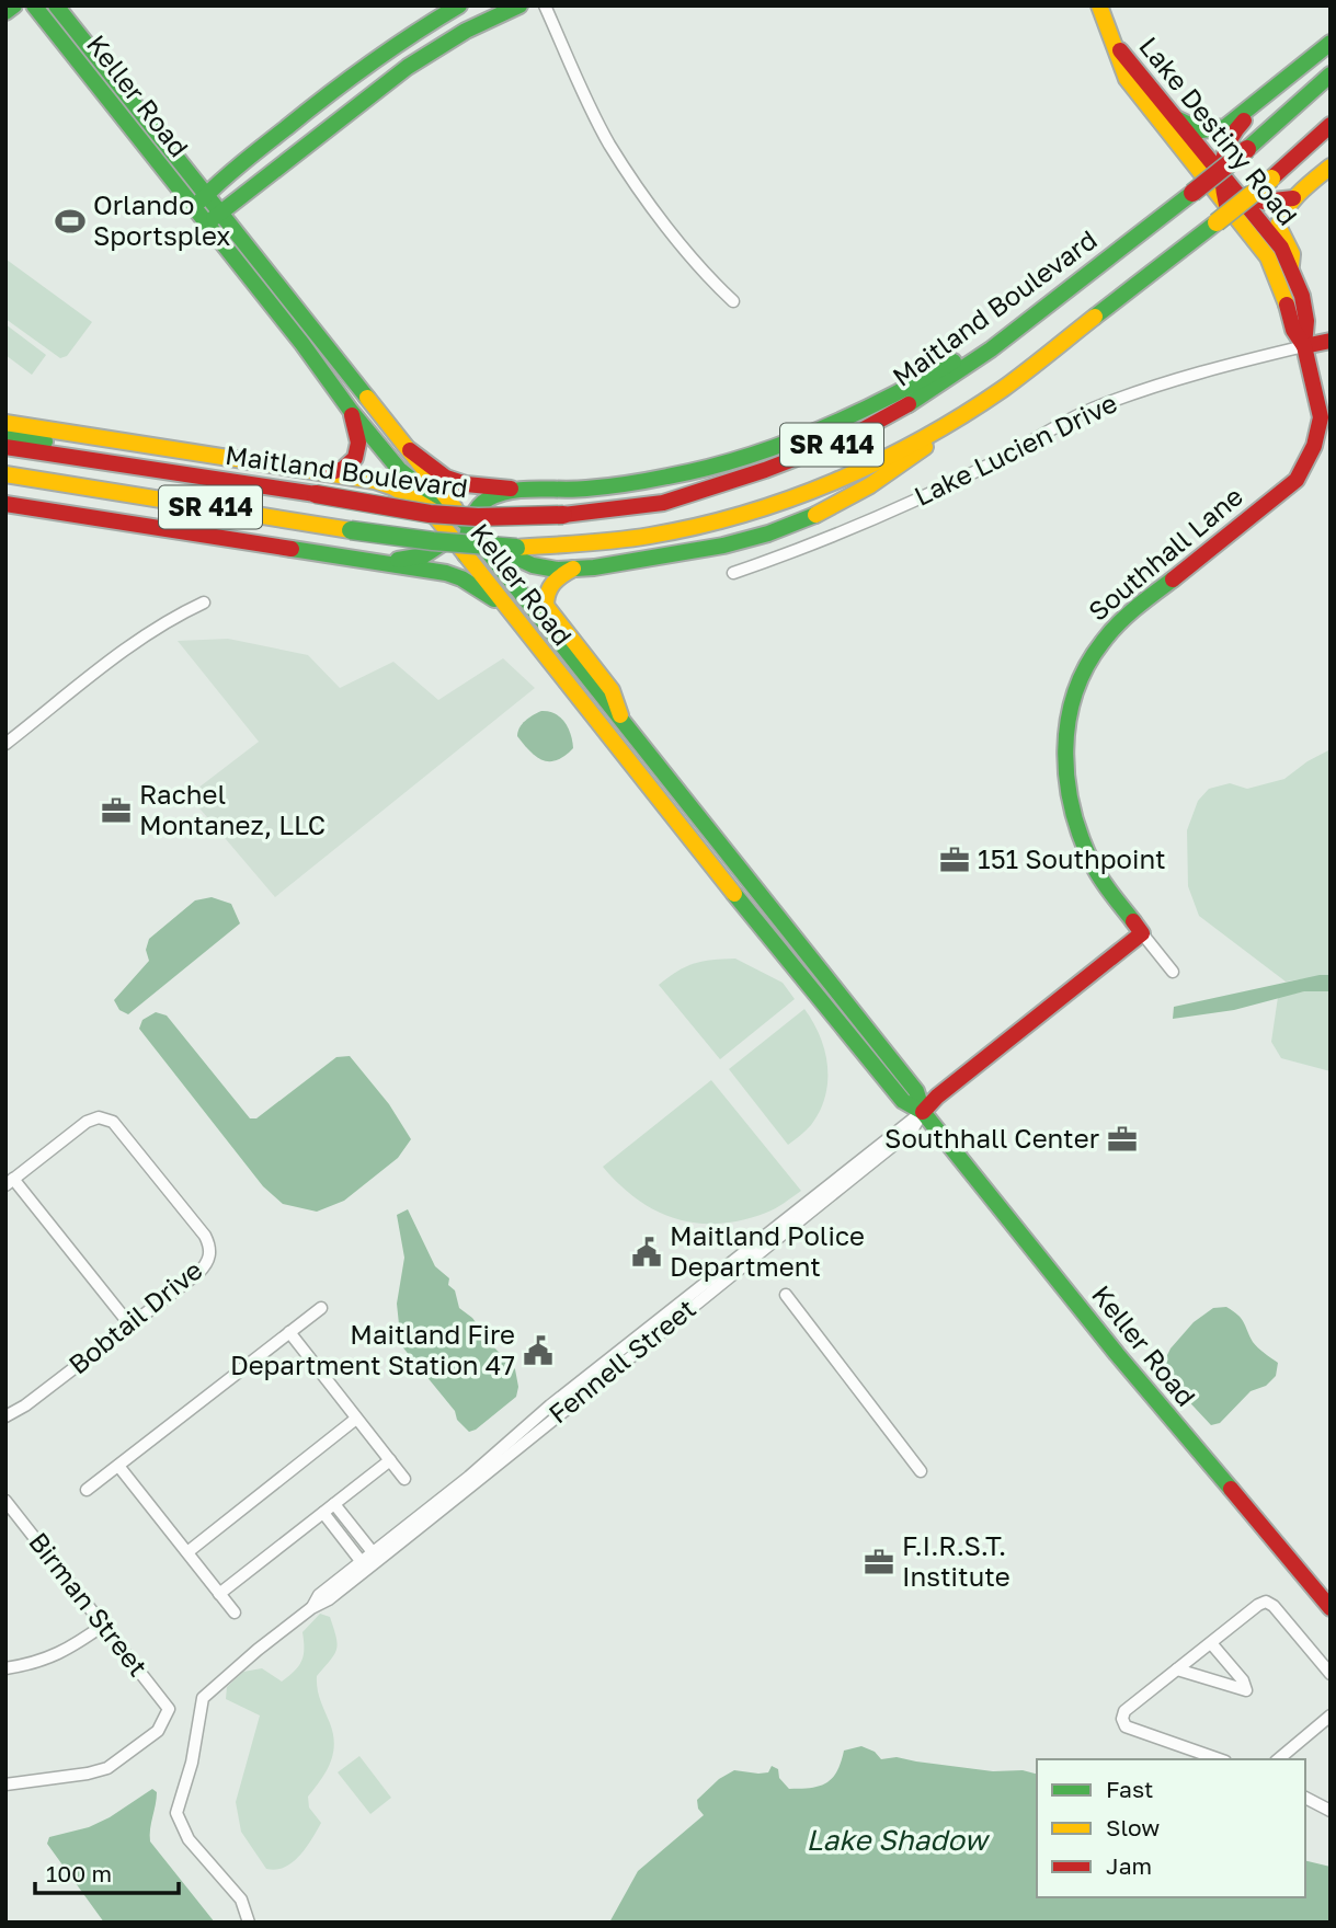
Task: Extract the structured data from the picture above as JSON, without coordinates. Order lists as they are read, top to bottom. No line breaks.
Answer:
{"streets":{"main road":["Keller Road","Lake Destiny Road","Maitland Boulevard","SR 414","Southhall Lane"],"street":["Lake Lucien Drive","Bobtail Drive","Fennell Street","Birman Street"]},"crossings":[["Keller Road","Fennell Street"],["Lake Destiny Road","Lake Lucien Drive"],["Lake Destiny Road","Southhall Lane"],["Lake Lucien Drive","Southhall Lane"]],"water":["Lake Shadow"],"places":{"sports":["Orlando Sportsplex"],"office":["Rachel Montanez, LLC","151 Southpoint","Southhall Center","F.I.R.S.T. Institute"],"public building":["Maitland Police Department","Maitland Fire Department Station 47"]},"legend":["Fast","Slow","Jam"],"scale_bar":"100 m"}
